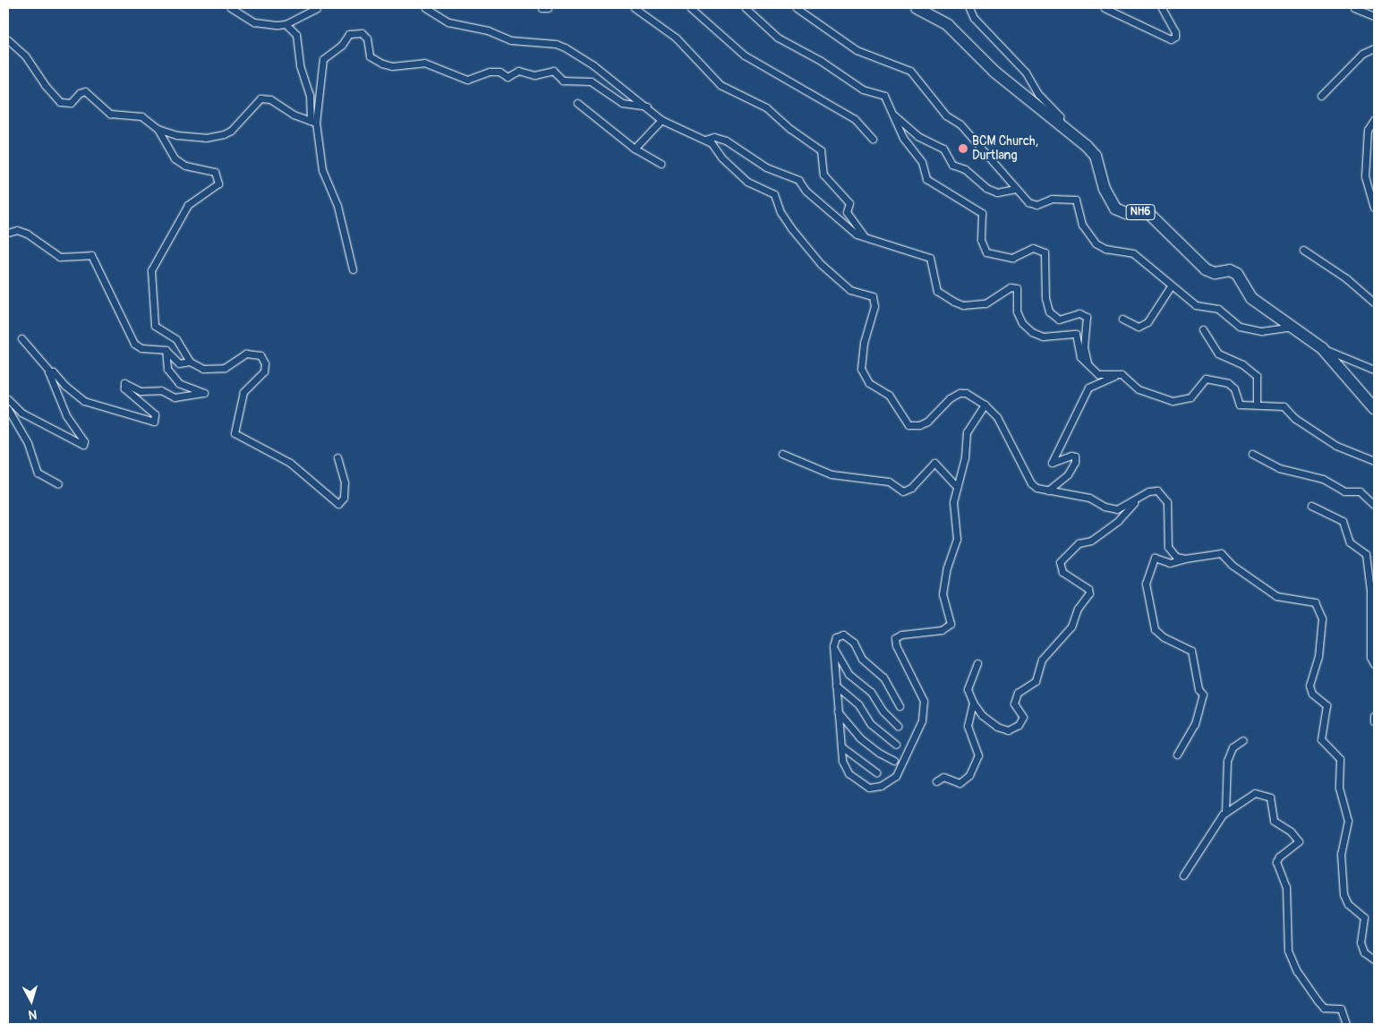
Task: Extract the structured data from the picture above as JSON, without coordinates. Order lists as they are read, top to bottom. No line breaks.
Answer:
{"streets":{"highway":["NH6"]},"places":["BCM Church, Durtlang"],"north":"bottom"}
